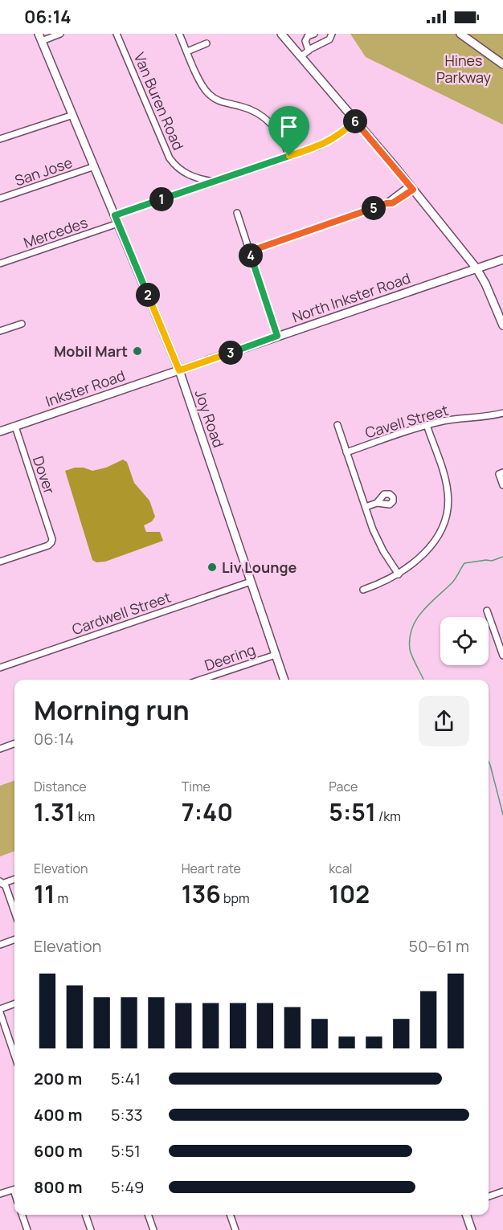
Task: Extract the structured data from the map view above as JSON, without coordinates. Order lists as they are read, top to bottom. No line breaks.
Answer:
{"streets":{"main road":["North Inkster Road","Inkster Road","Joy Road"],"street":["Van Buren Road","San Jose","Mercedes","Cavell Street","Dover","Cardwell Street","Deering"]},"crossings":[["San Jose","Joy Road"],["Mercedes","Joy Road"],["North Inkster Road","Inkster Road"],["North Inkster Road","Joy Road"],["Inkster Road","Joy Road"],["Inkster Road","Dover"],["Joy Road","Cardwell Street"],["Joy Road","Deering"]],"parks":["Hines Parkway"],"places":["Mobil Mart","Liv Lounge"],"page":{"status":"06:14","pins":["6","1","5","4","2","3"],"heading":["Morning run","06:14"],"stats":[["Distance","1.31 km"],["Time","7:40"],["Pace","5:51 /km"],["Elevation","11 m"],["Heart rate","136 bpm"],["kcal","102"]],"chart":["Elevation","50–61 m"],"list":[{"name":"200 m","note":"5:41"},{"name":"400 m","note":"5:33"},{"name":"600 m","note":"5:51"},{"name":"800 m","note":"5:49"}]}}
